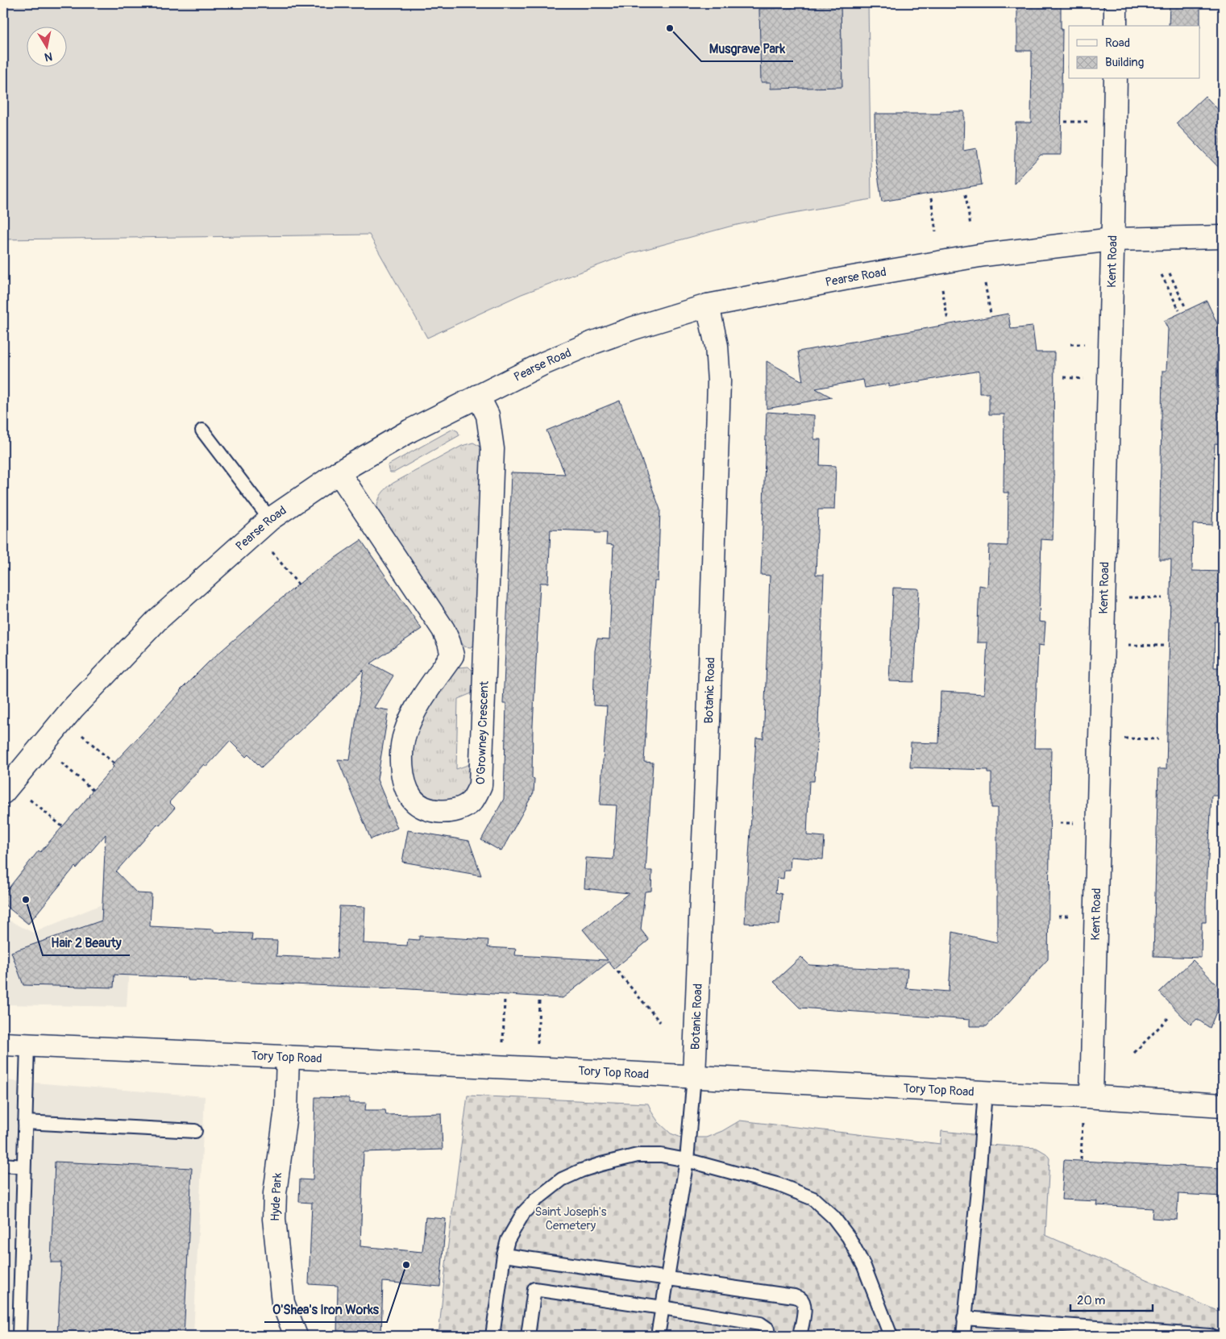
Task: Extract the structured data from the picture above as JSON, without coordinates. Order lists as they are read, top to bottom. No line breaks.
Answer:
{"streets":{"street":["Kent Road","Pearse Road","Botanic Road","O'Growney Crescent","Tory Top Road","Hyde Park"]},"crossings":[["Kent Road","Pearse Road"],["Kent Road","Tory Top Road"],["Pearse Road","Botanic Road"],["Pearse Road","O'Growney Crescent"],["Botanic Road","Tory Top Road"],["Tory Top Road","Hyde Park"]],"parks":["Saint Joseph's Cemetery"],"places":["Musgrave Park","Hair 2 Beauty","O'Shea's Iron Works"],"legend":["Road","Building"],"scale_bar":"20 m","north":"bottom"}
